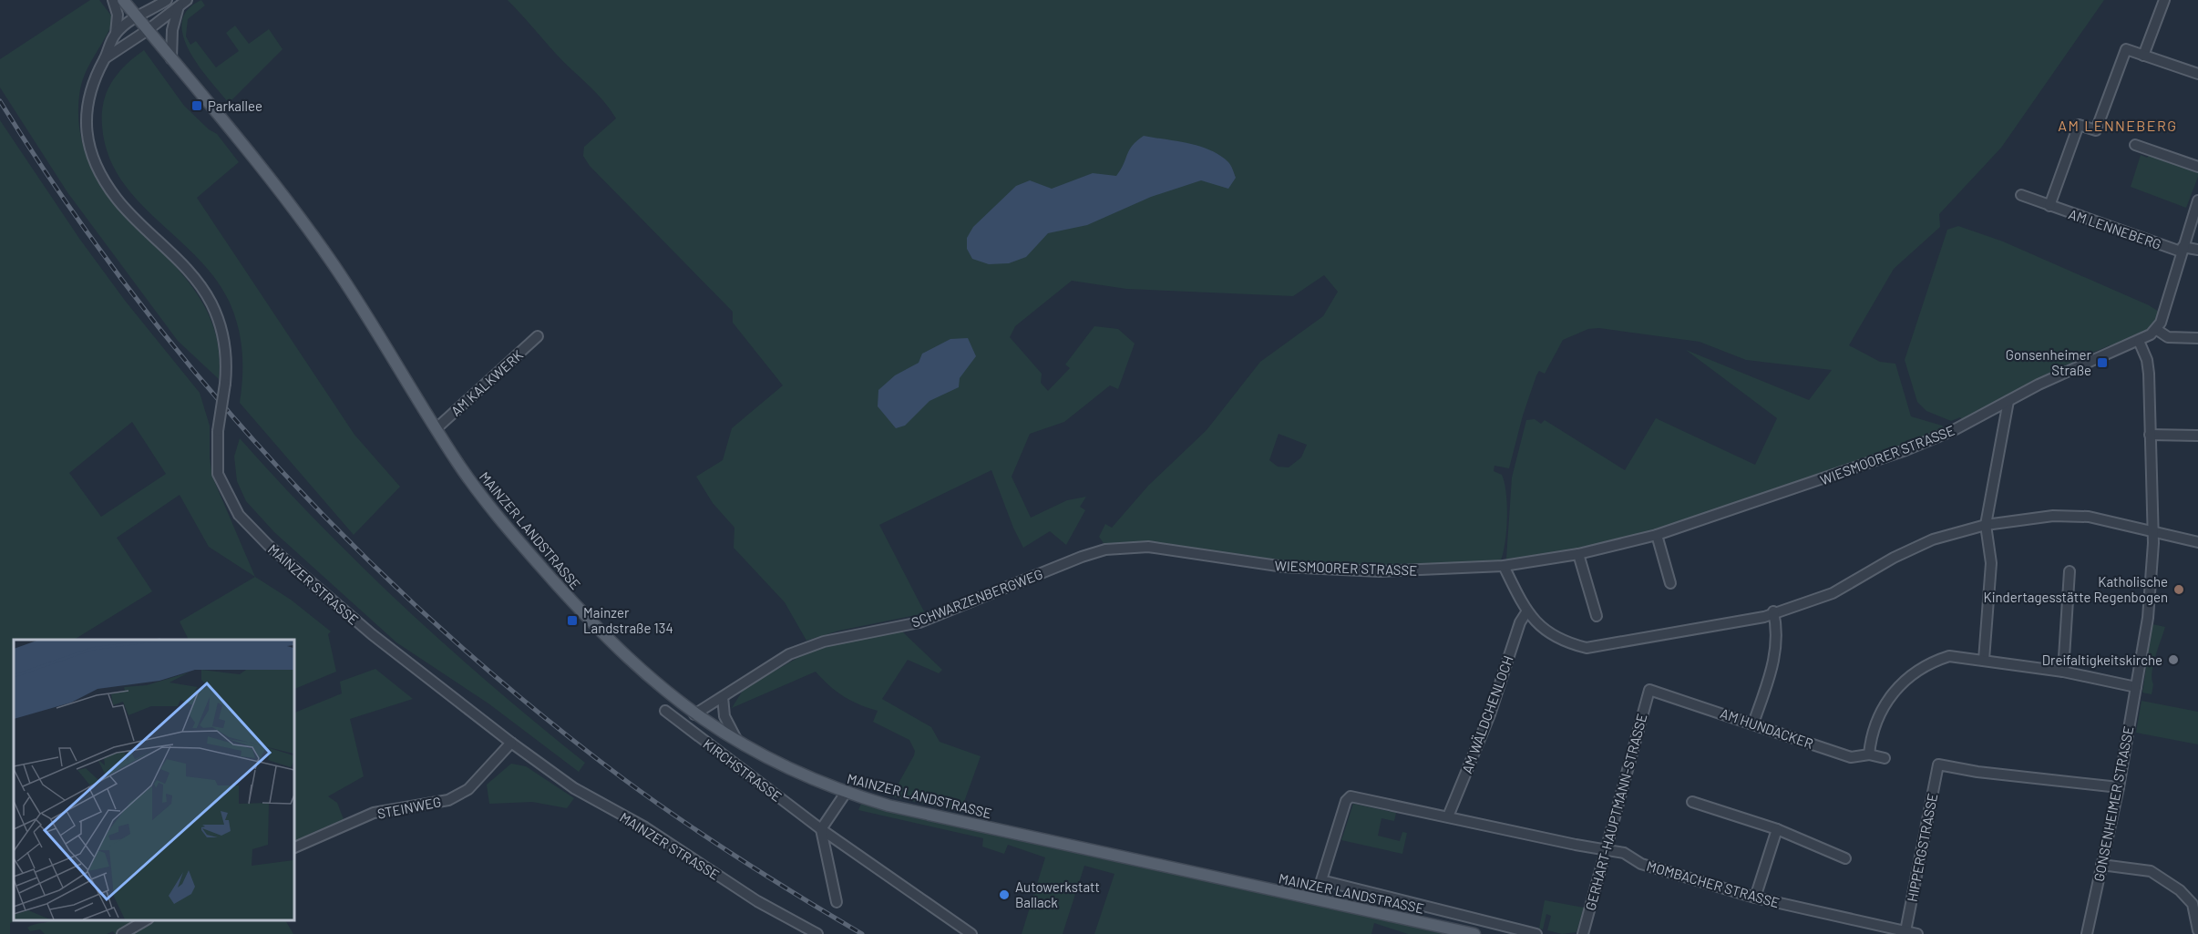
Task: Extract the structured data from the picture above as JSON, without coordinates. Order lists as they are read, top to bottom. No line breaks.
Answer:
{"streets":{"main road":["MAINZER LANDSTRASSE"],"street":["AM LENNEBERG","AM KALKWERK","WIESMOORER STRASSE","MAINZER STRASSE","SCHWARZENBERGWEG","AM WÄLDCHENLOCH","AM HUNDACKER","KIRCHSTRASSE","GONSENHEIMER STRASSE","STEINWEG","GERHART-HAUPTMANN-STRASSE","HIPPERGSTRASSE","MOMBACHER STRASSE"]},"crossings":[["AM KALKWERK","MAINZER LANDSTRASSE"],["WIESMOORER STRASSE","SCHWARZENBERGWEG"],["WIESMOORER STRASSE","GONSENHEIMER STRASSE"],["MAINZER LANDSTRASSE","SCHWARZENBERGWEG"],["MAINZER STRASSE","STEINWEG"],["AM WÄLDCHENLOCH","MOMBACHER STRASSE"],["AM HUNDACKER","GERHART-HAUPTMANN-STRASSE"],["GONSENHEIMER STRASSE","HIPPERGSTRASSE"],["GERHART-HAUPTMANN-STRASSE","MOMBACHER STRASSE"],["HIPPERGSTRASSE","MOMBACHER STRASSE"]],"districts":["AM LENNEBERG"],"places":{"transit":["Parkallee","Gonsenheimer Straße","Mainzer Landstraße 134"],"other":["Katholische Kindertagesstätte Regenbogen","Dreifaltigkeitskirche","Autowerkstatt Ballack"]}}
